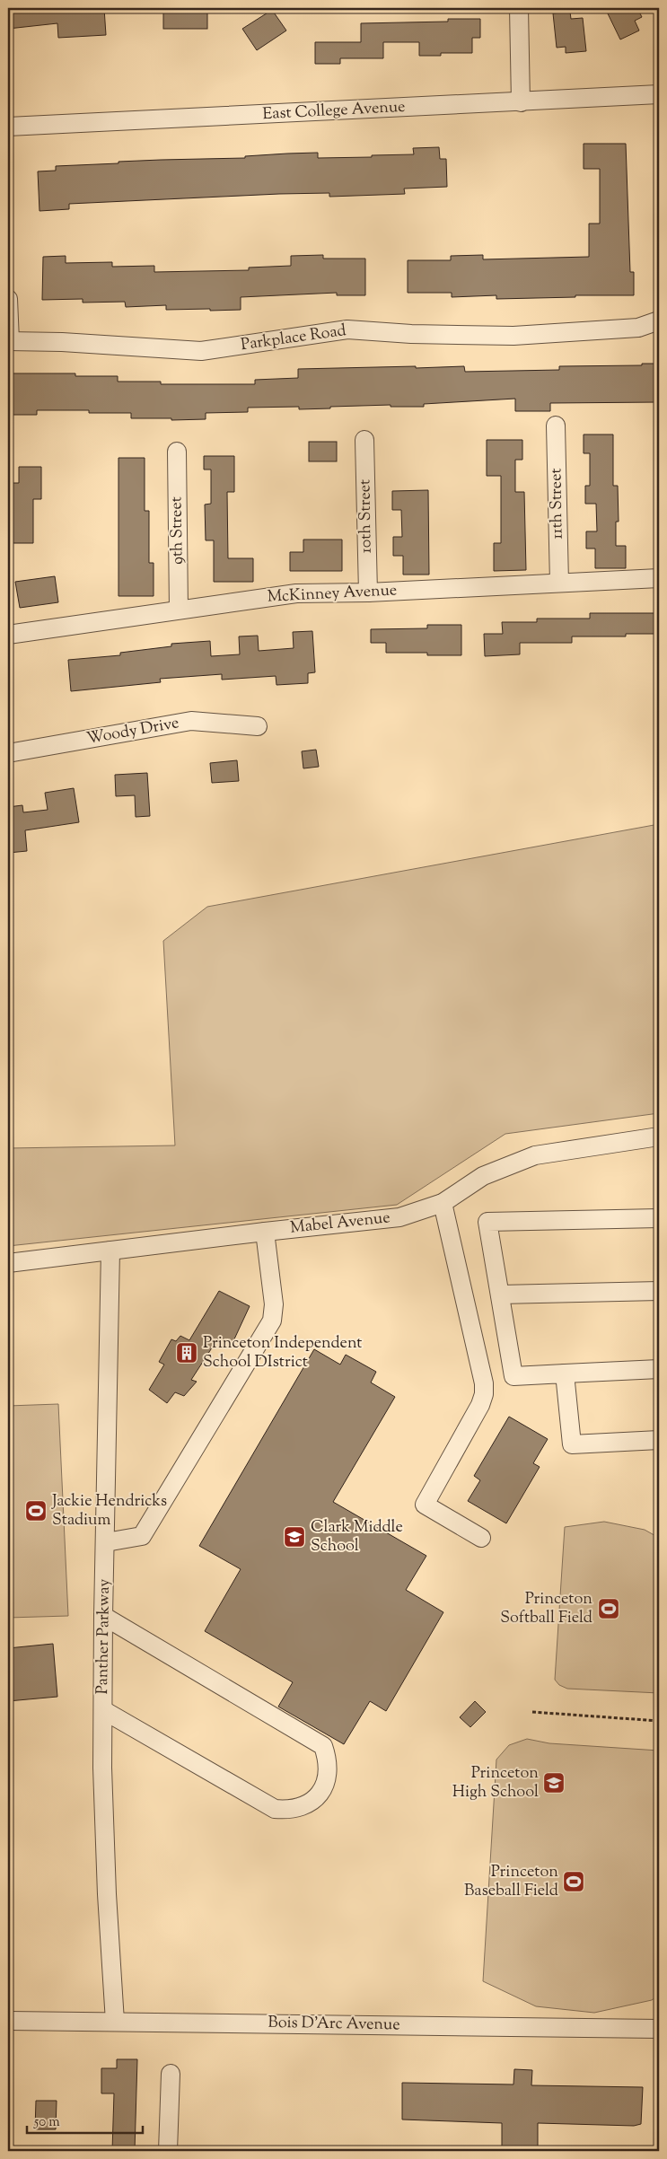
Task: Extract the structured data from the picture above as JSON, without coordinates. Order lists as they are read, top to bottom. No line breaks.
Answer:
{"streets":{"street":["East College Avenue","Parkplace Road","11th Street","10th Street","9th Street","McKinney Avenue","Woody Drive","Mabel Avenue","Panther Parkway","Bois D'Arc Avenue"]},"crossings":[["11th Street","McKinney Avenue"],["10th Street","McKinney Avenue"],["9th Street","McKinney Avenue"],["Mabel Avenue","Panther Parkway"],["Panther Parkway","Bois D'Arc Avenue"]],"places":{"building":["Princeton Independent School DIstrict"],"sports":["Jackie Hendricks Stadium","Princeton Softball Field","Princeton Baseball Field"],"school or university":["Clark Middle School","Princeton High School"]},"scale_bar":"50 m"}
